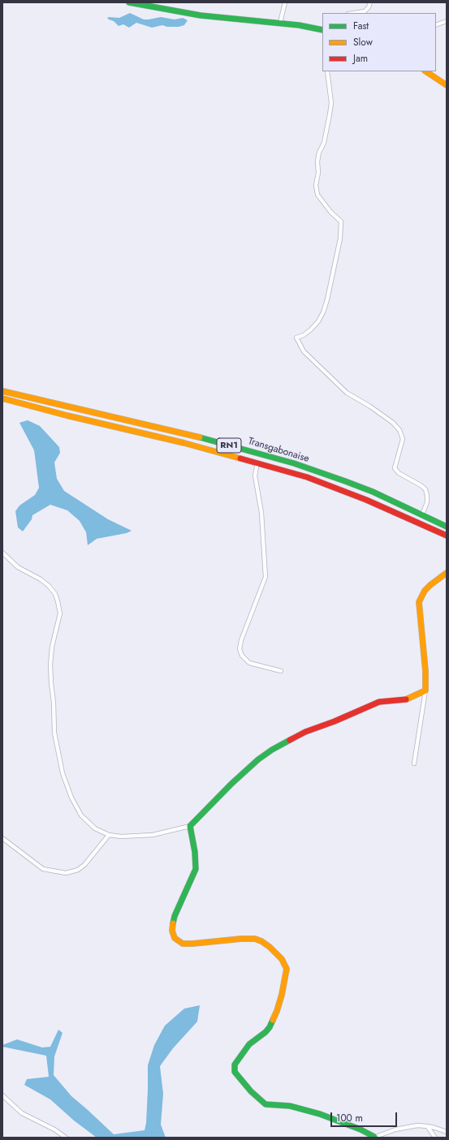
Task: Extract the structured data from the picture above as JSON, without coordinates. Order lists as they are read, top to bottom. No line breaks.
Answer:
{"streets":{"main road":["RN1","Transgabonaise"]},"legend":["Fast","Slow","Jam"],"scale_bar":"100 m"}
